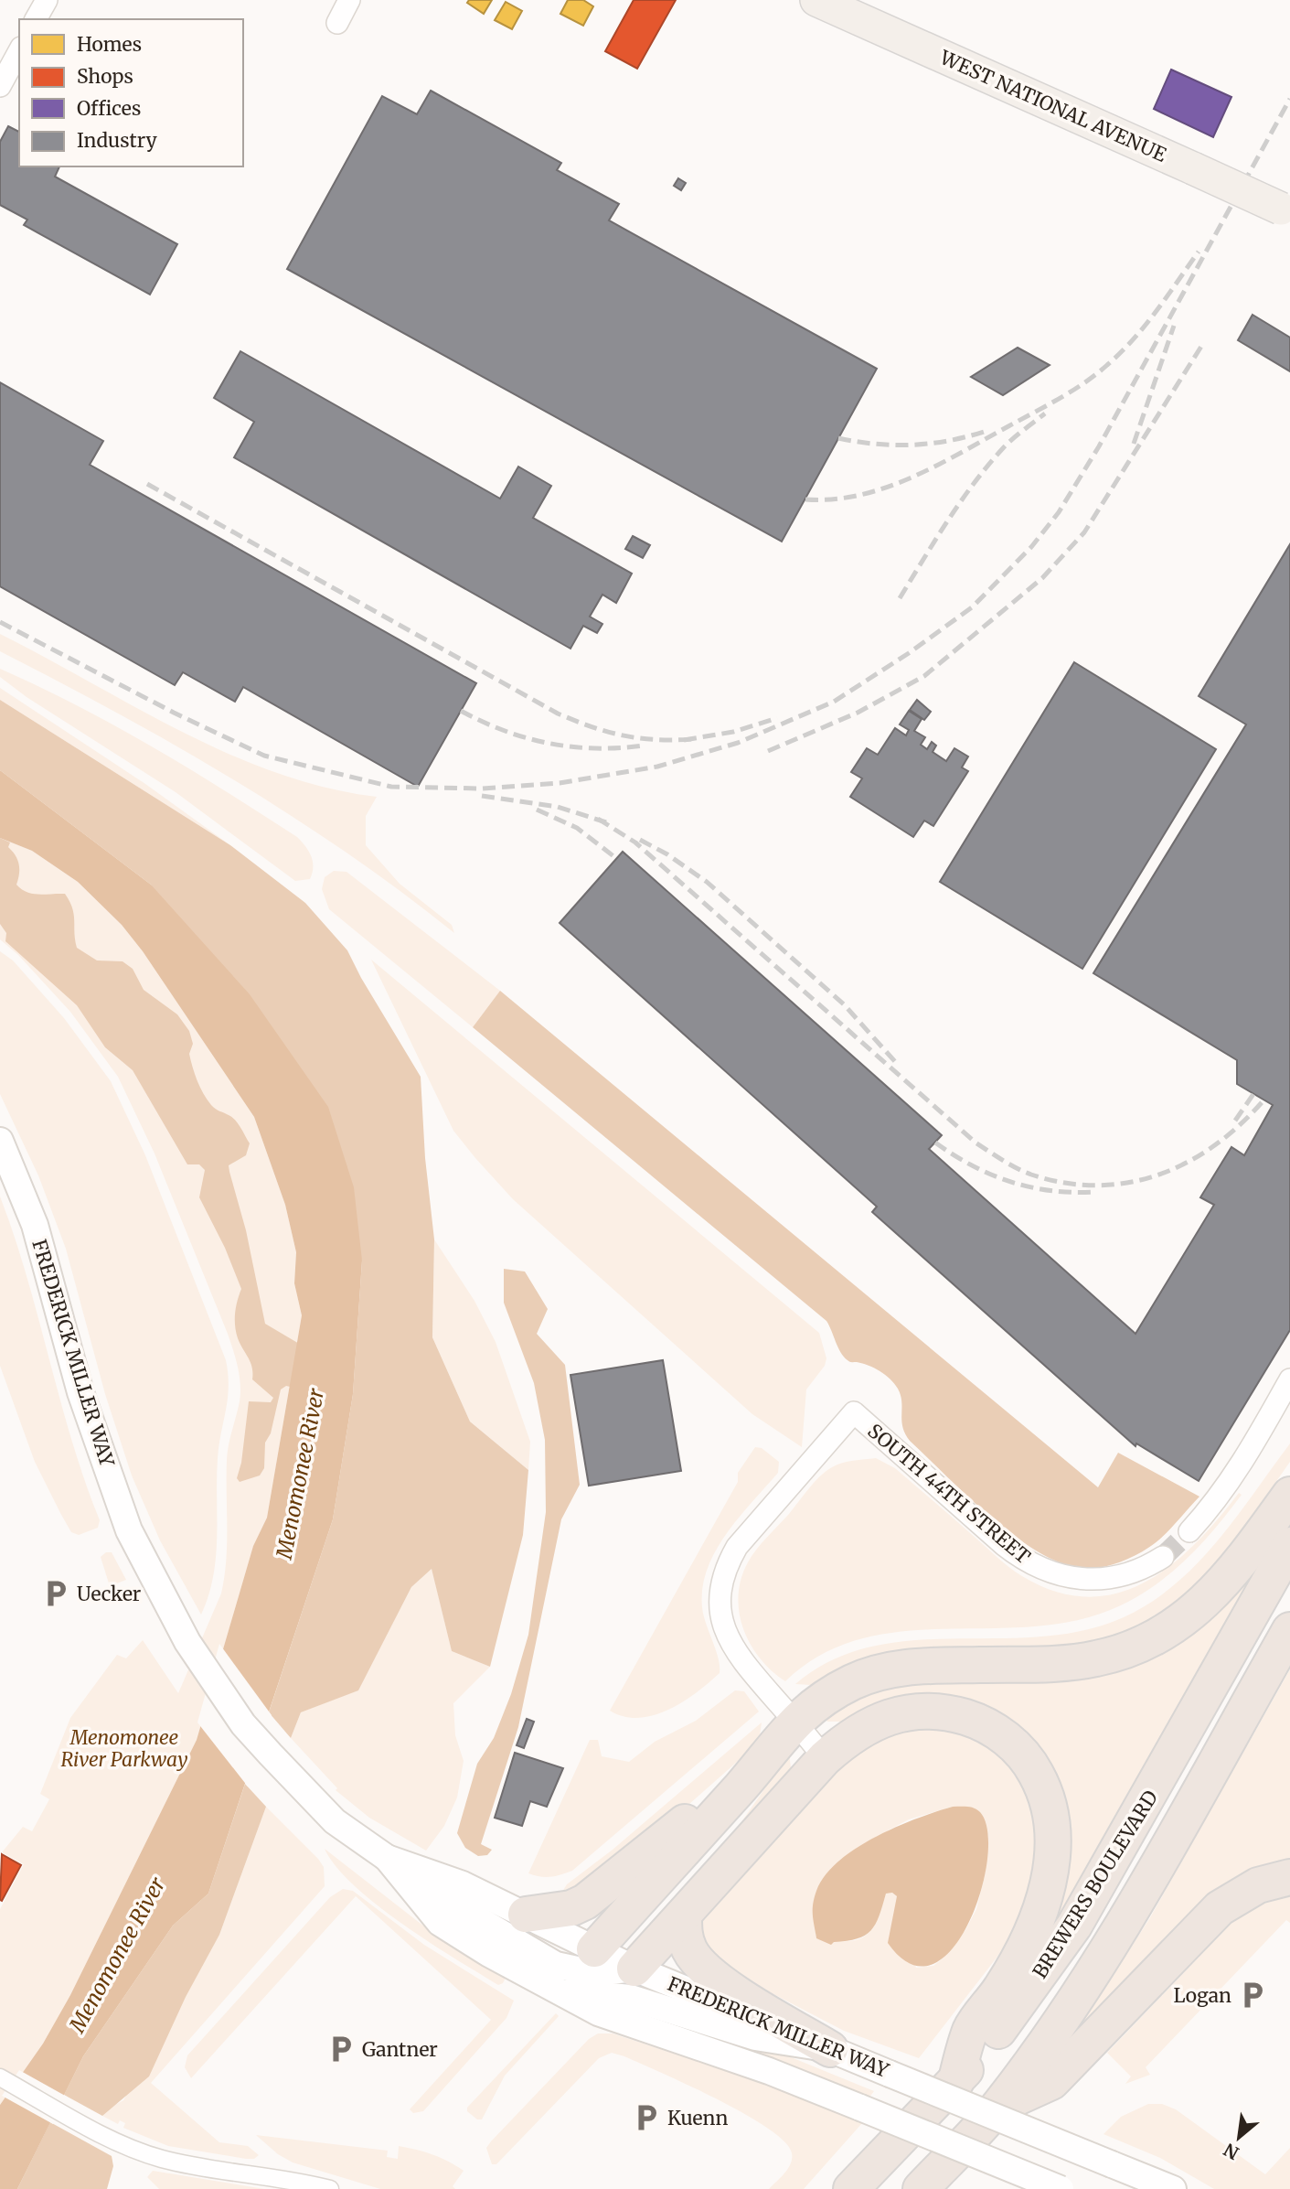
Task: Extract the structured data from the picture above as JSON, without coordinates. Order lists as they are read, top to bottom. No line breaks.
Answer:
{"streets":{"highway":["BREWERS BOULEVARD"],"main road":["WEST NATIONAL AVENUE"],"street":["FREDERICK MILLER WAY","SOUTH 44TH STREET"]},"water":["Menomonee River"],"parks":["Menomonee River Parkway"],"places":{"parking":["Uecker","Logan","Gantner","Kuenn"]},"legend":["Homes","Shops","Offices","Industry"],"north":"bottom left"}
